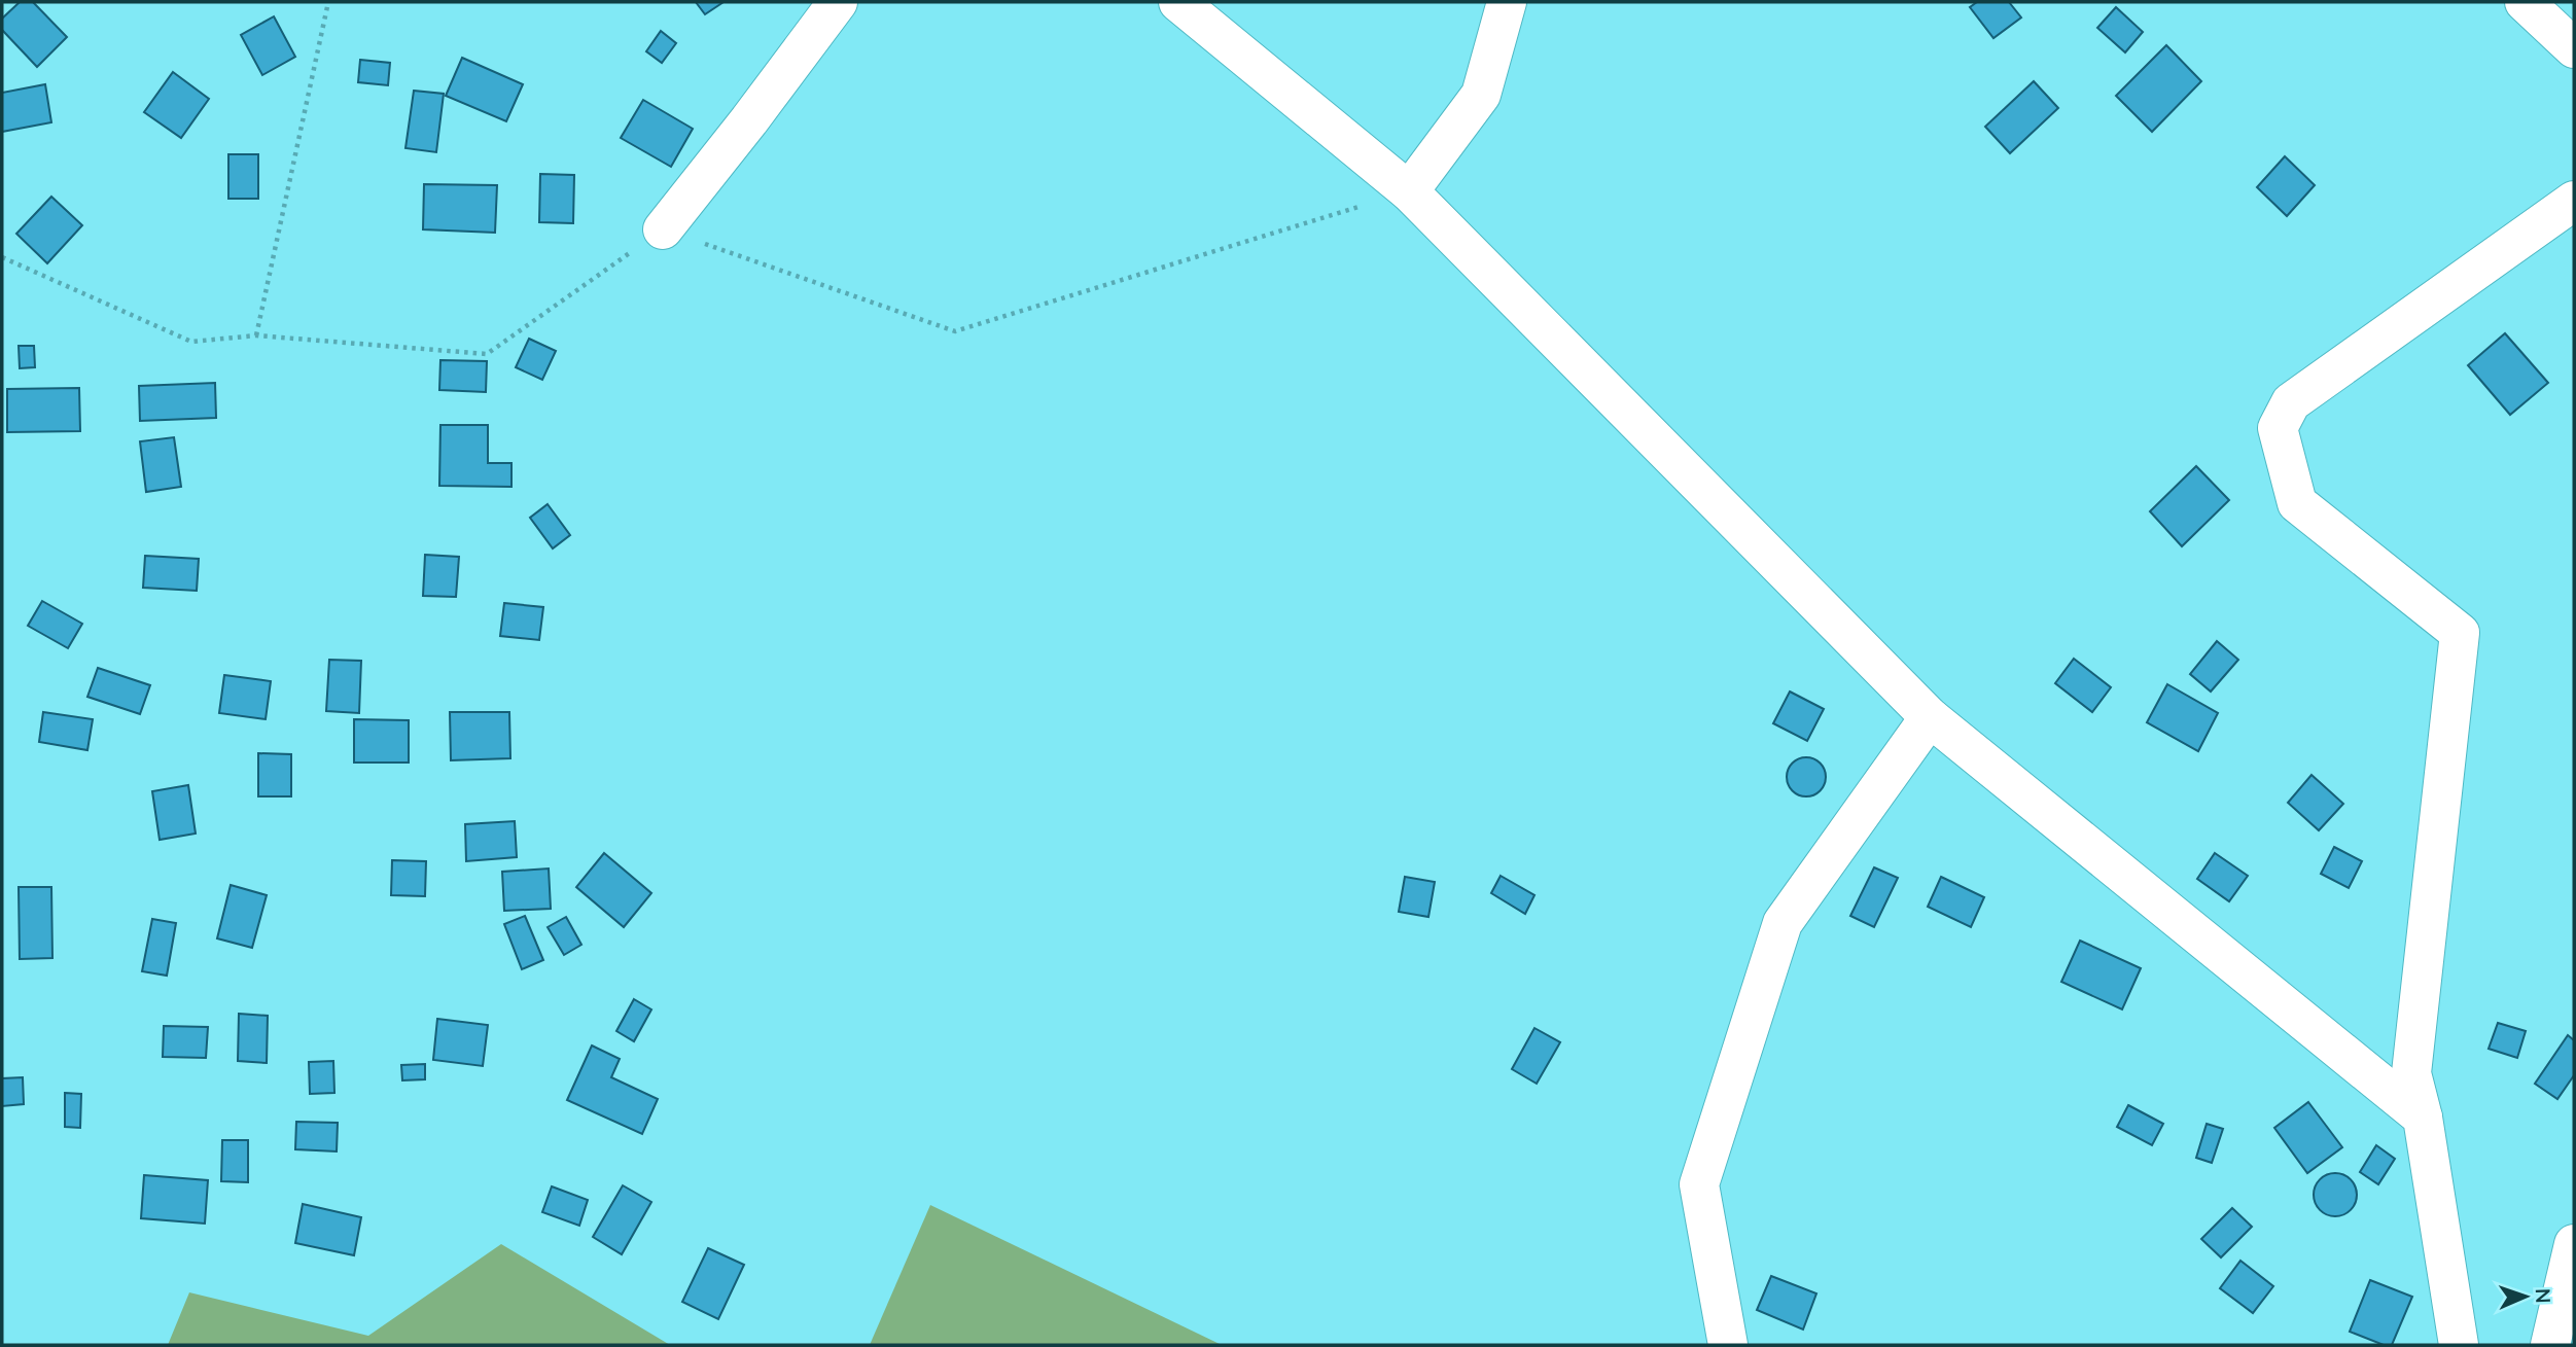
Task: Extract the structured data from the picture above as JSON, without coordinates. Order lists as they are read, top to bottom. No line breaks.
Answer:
{"north":"right"}
